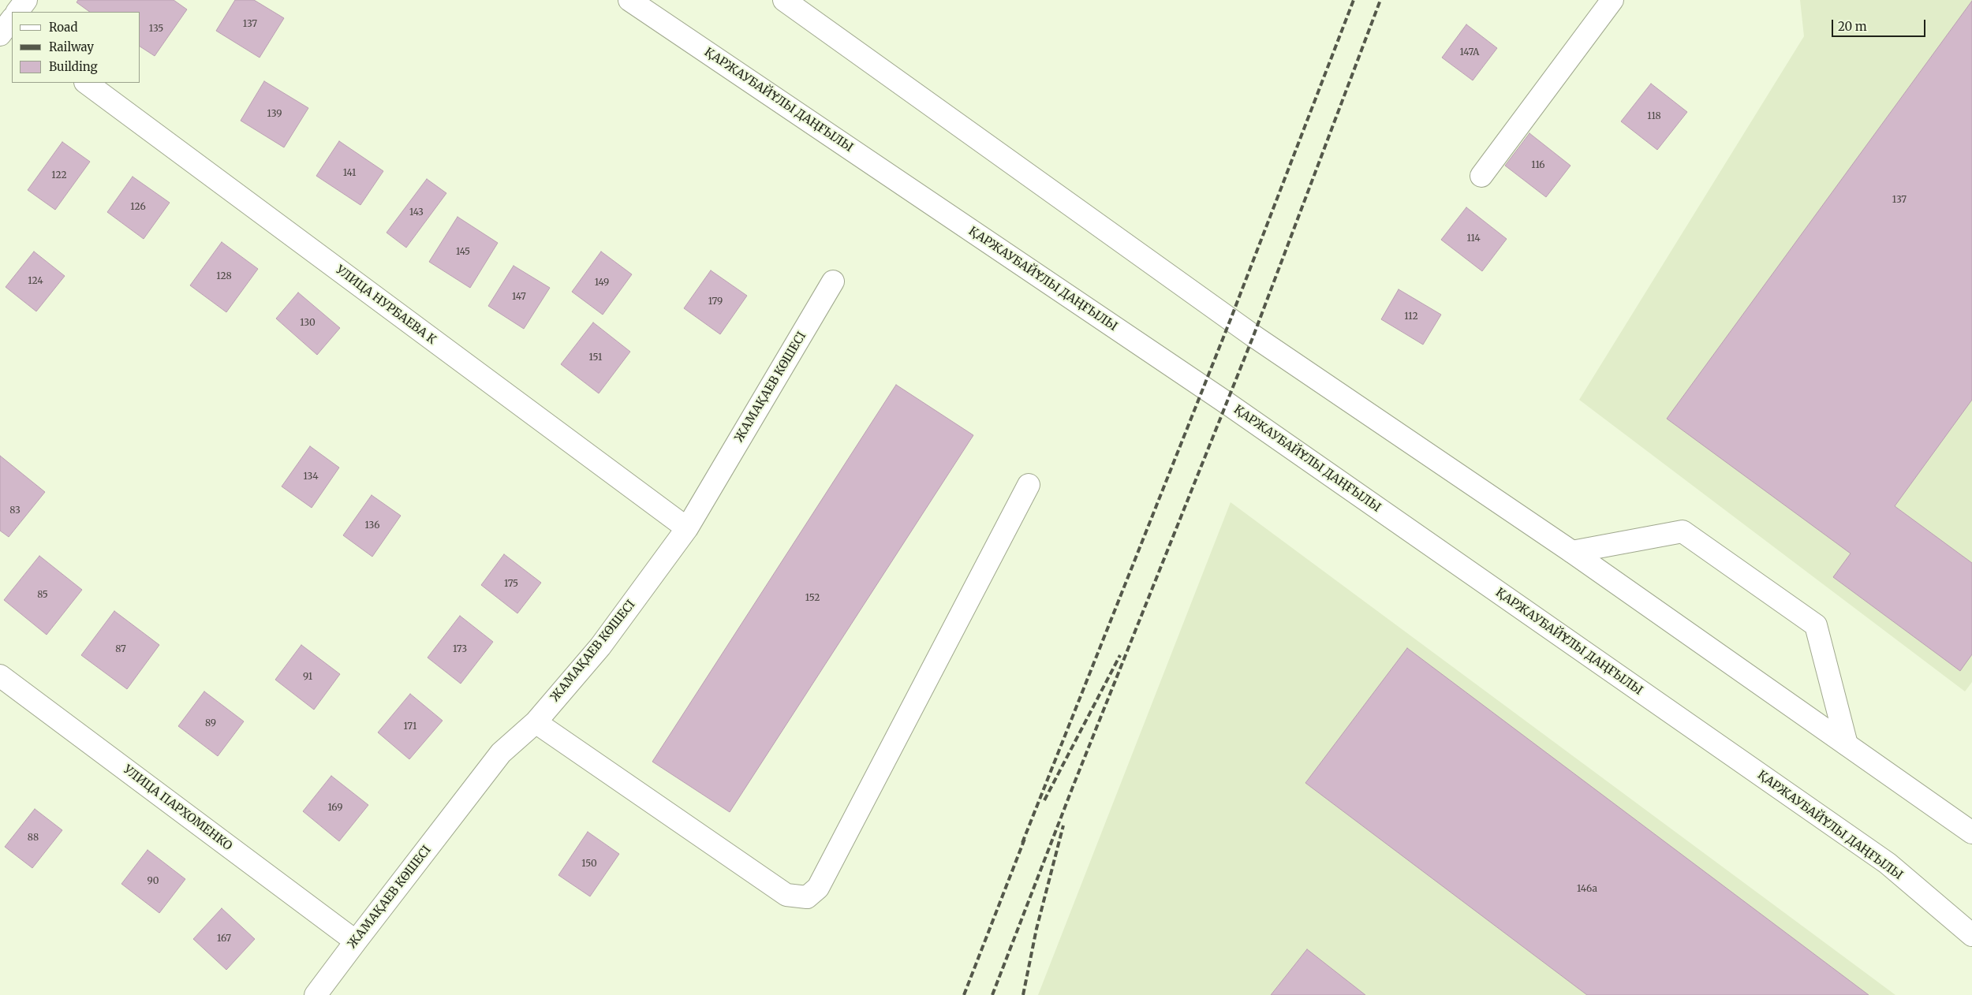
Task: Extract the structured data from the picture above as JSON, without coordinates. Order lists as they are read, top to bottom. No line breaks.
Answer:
{"streets":{"main road":["ҚАРЖАУБАЙҰЛЫ ДАҢҒЫЛЫ","УЛИЦА НУРБАЕВА К","ЖАМАҚАЕВ КӨШЕСІ","УЛИЦА ПАРХОМЕНКО"]},"crossings":[["УЛИЦА НУРБАЕВА К","ЖАМАҚАЕВ КӨШЕСІ"],["ЖАМАҚАЕВ КӨШЕСІ","УЛИЦА ПАРХОМЕНКО"]],"house_numbers":["137","135","147А","139","118","116","141","122","137","126","143","114","145","128","124","149","147","179","112","130","151","134","83","136","175","85","152","87","173","91","89","171","169","88","150","90","146а","167"],"legend":["Road","Railway","Building"],"scale_bar":"20 m"}
